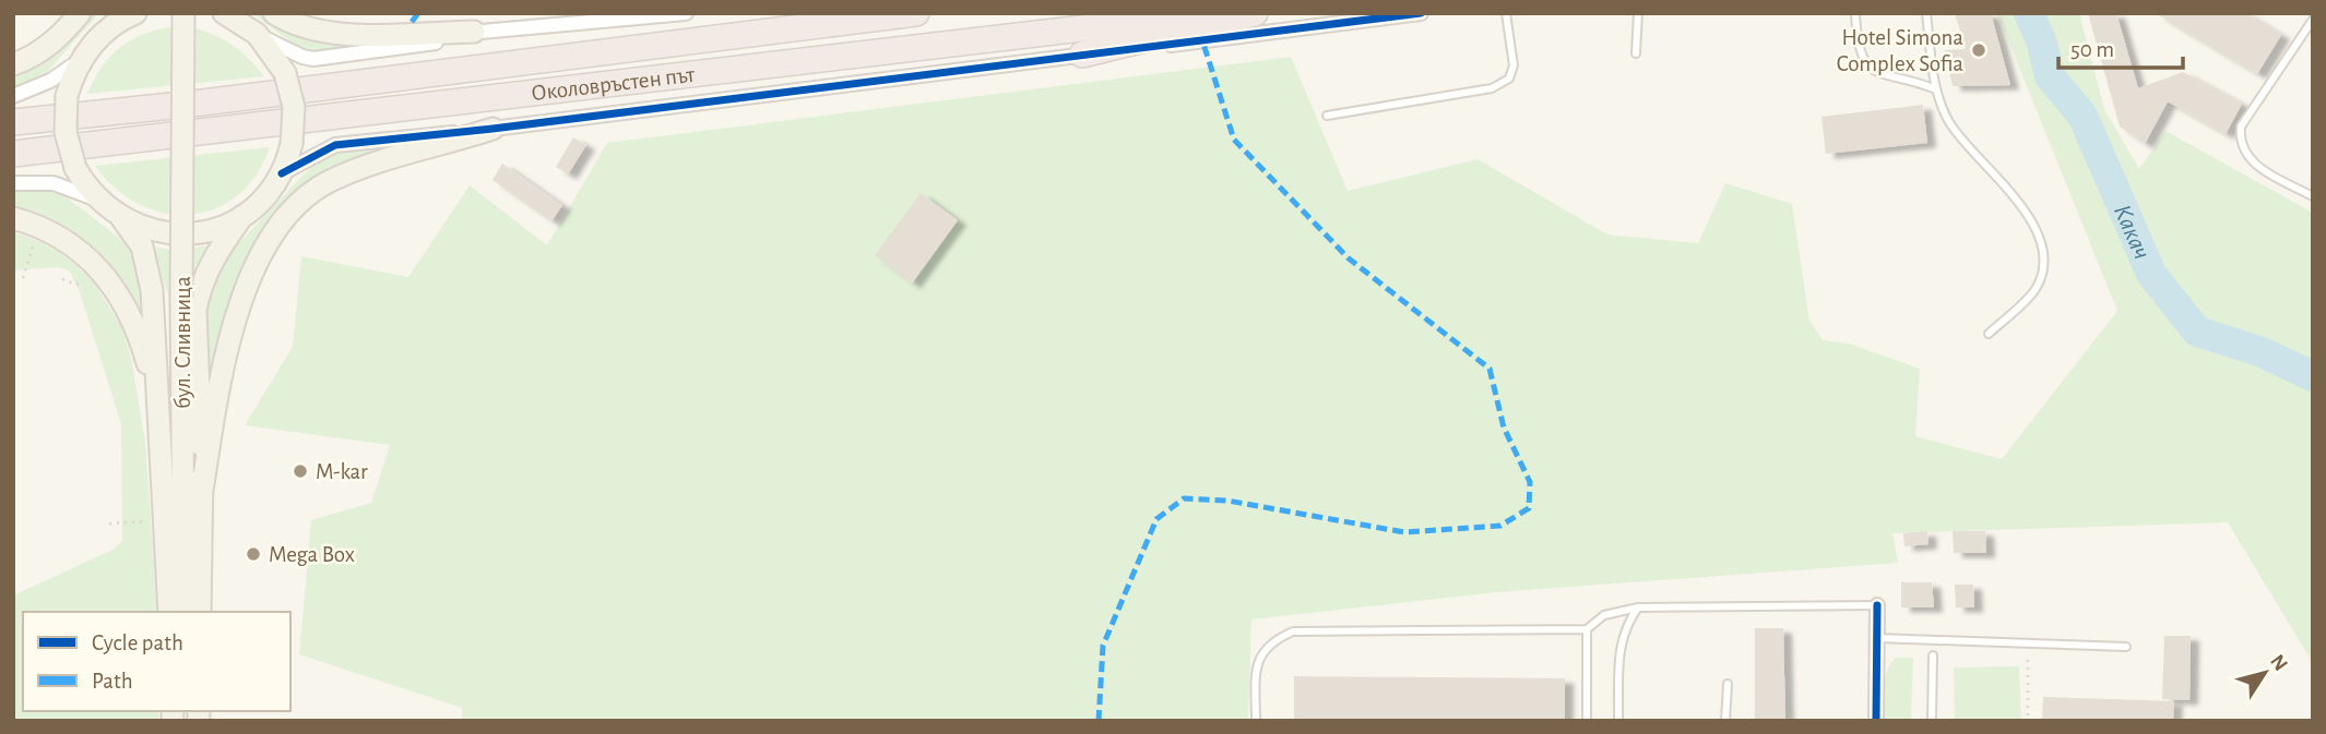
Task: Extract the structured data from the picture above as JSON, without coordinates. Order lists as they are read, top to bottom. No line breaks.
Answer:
{"streets":{"highway":["Околовръстен път"],"main road":["бул. Сливница"]},"water":["Какач"],"places":["Hotel Simona Complex Sofia","M-kar","Mega Box"],"legend":["Cycle path","Path"],"scale_bar":"50 m","north":"top right"}
